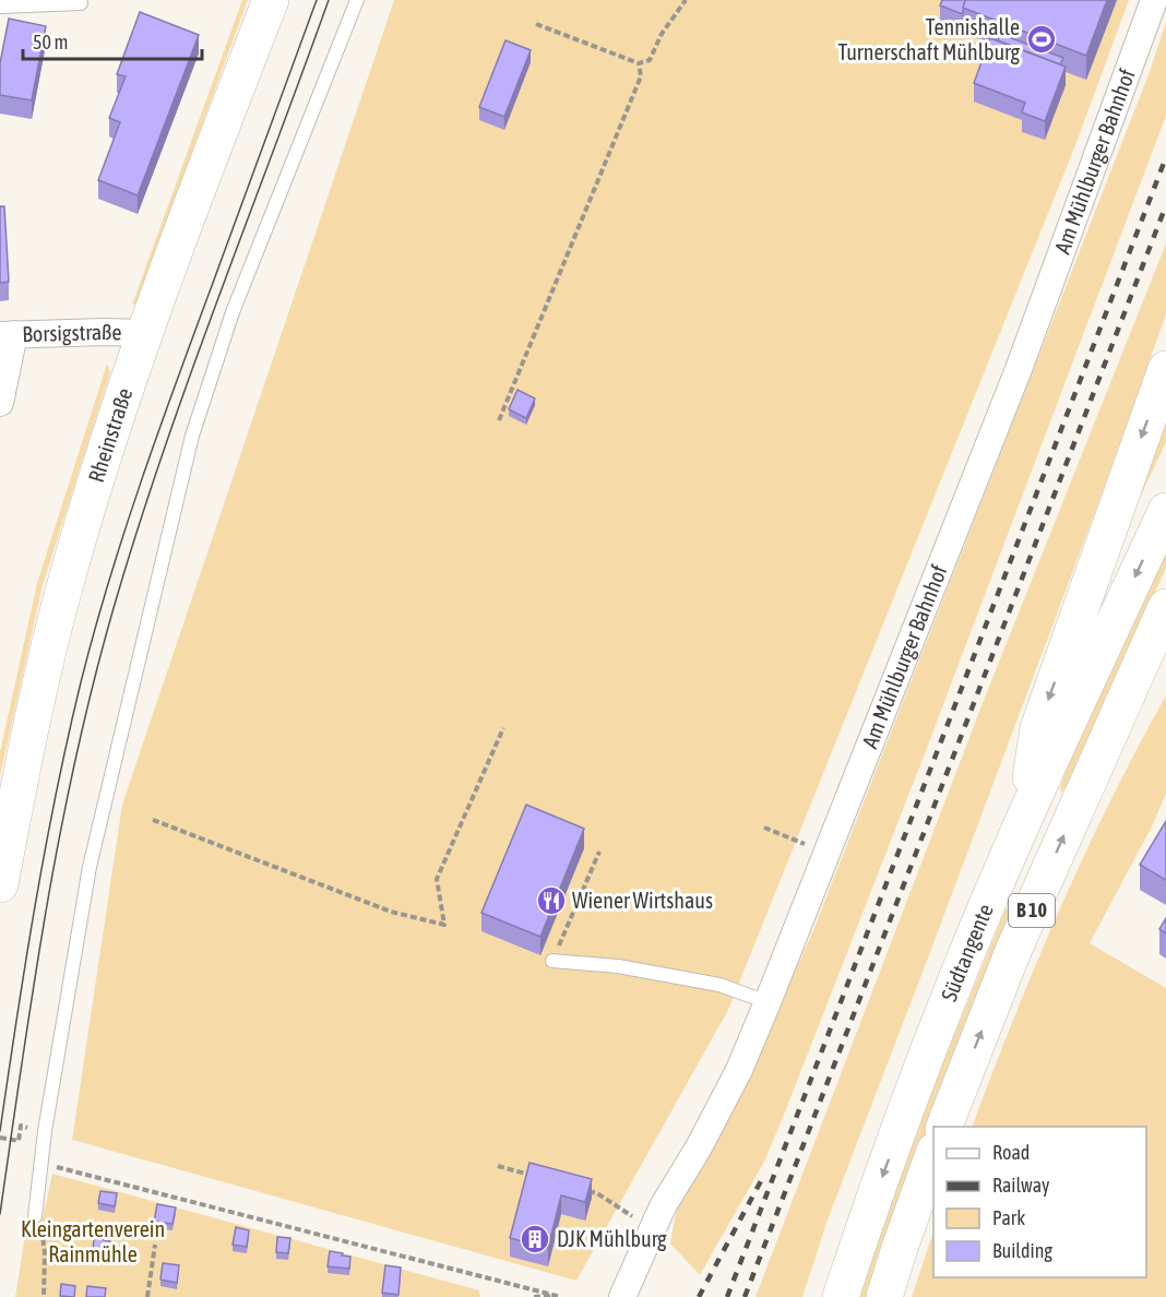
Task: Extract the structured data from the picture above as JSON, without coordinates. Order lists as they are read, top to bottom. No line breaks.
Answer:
{"streets":{"main road":["Rheinstraße","B 10","Südtangente"],"street":["Am Mühlburger Bahnhof","Borsigstraße"]},"crossings":[["Borsigstraße","Rheinstraße"]],"parks":["Kleingartenverein Rainmühle"],"places":{"sports":["Tennishalle Turnerschaft Mühlburg"],"restaurant":["Wiener Wirtshaus"],"building":["DJK Mühlburg"]},"legend":["Road","Railway","Park","Building"],"scale_bar":"50 m"}
